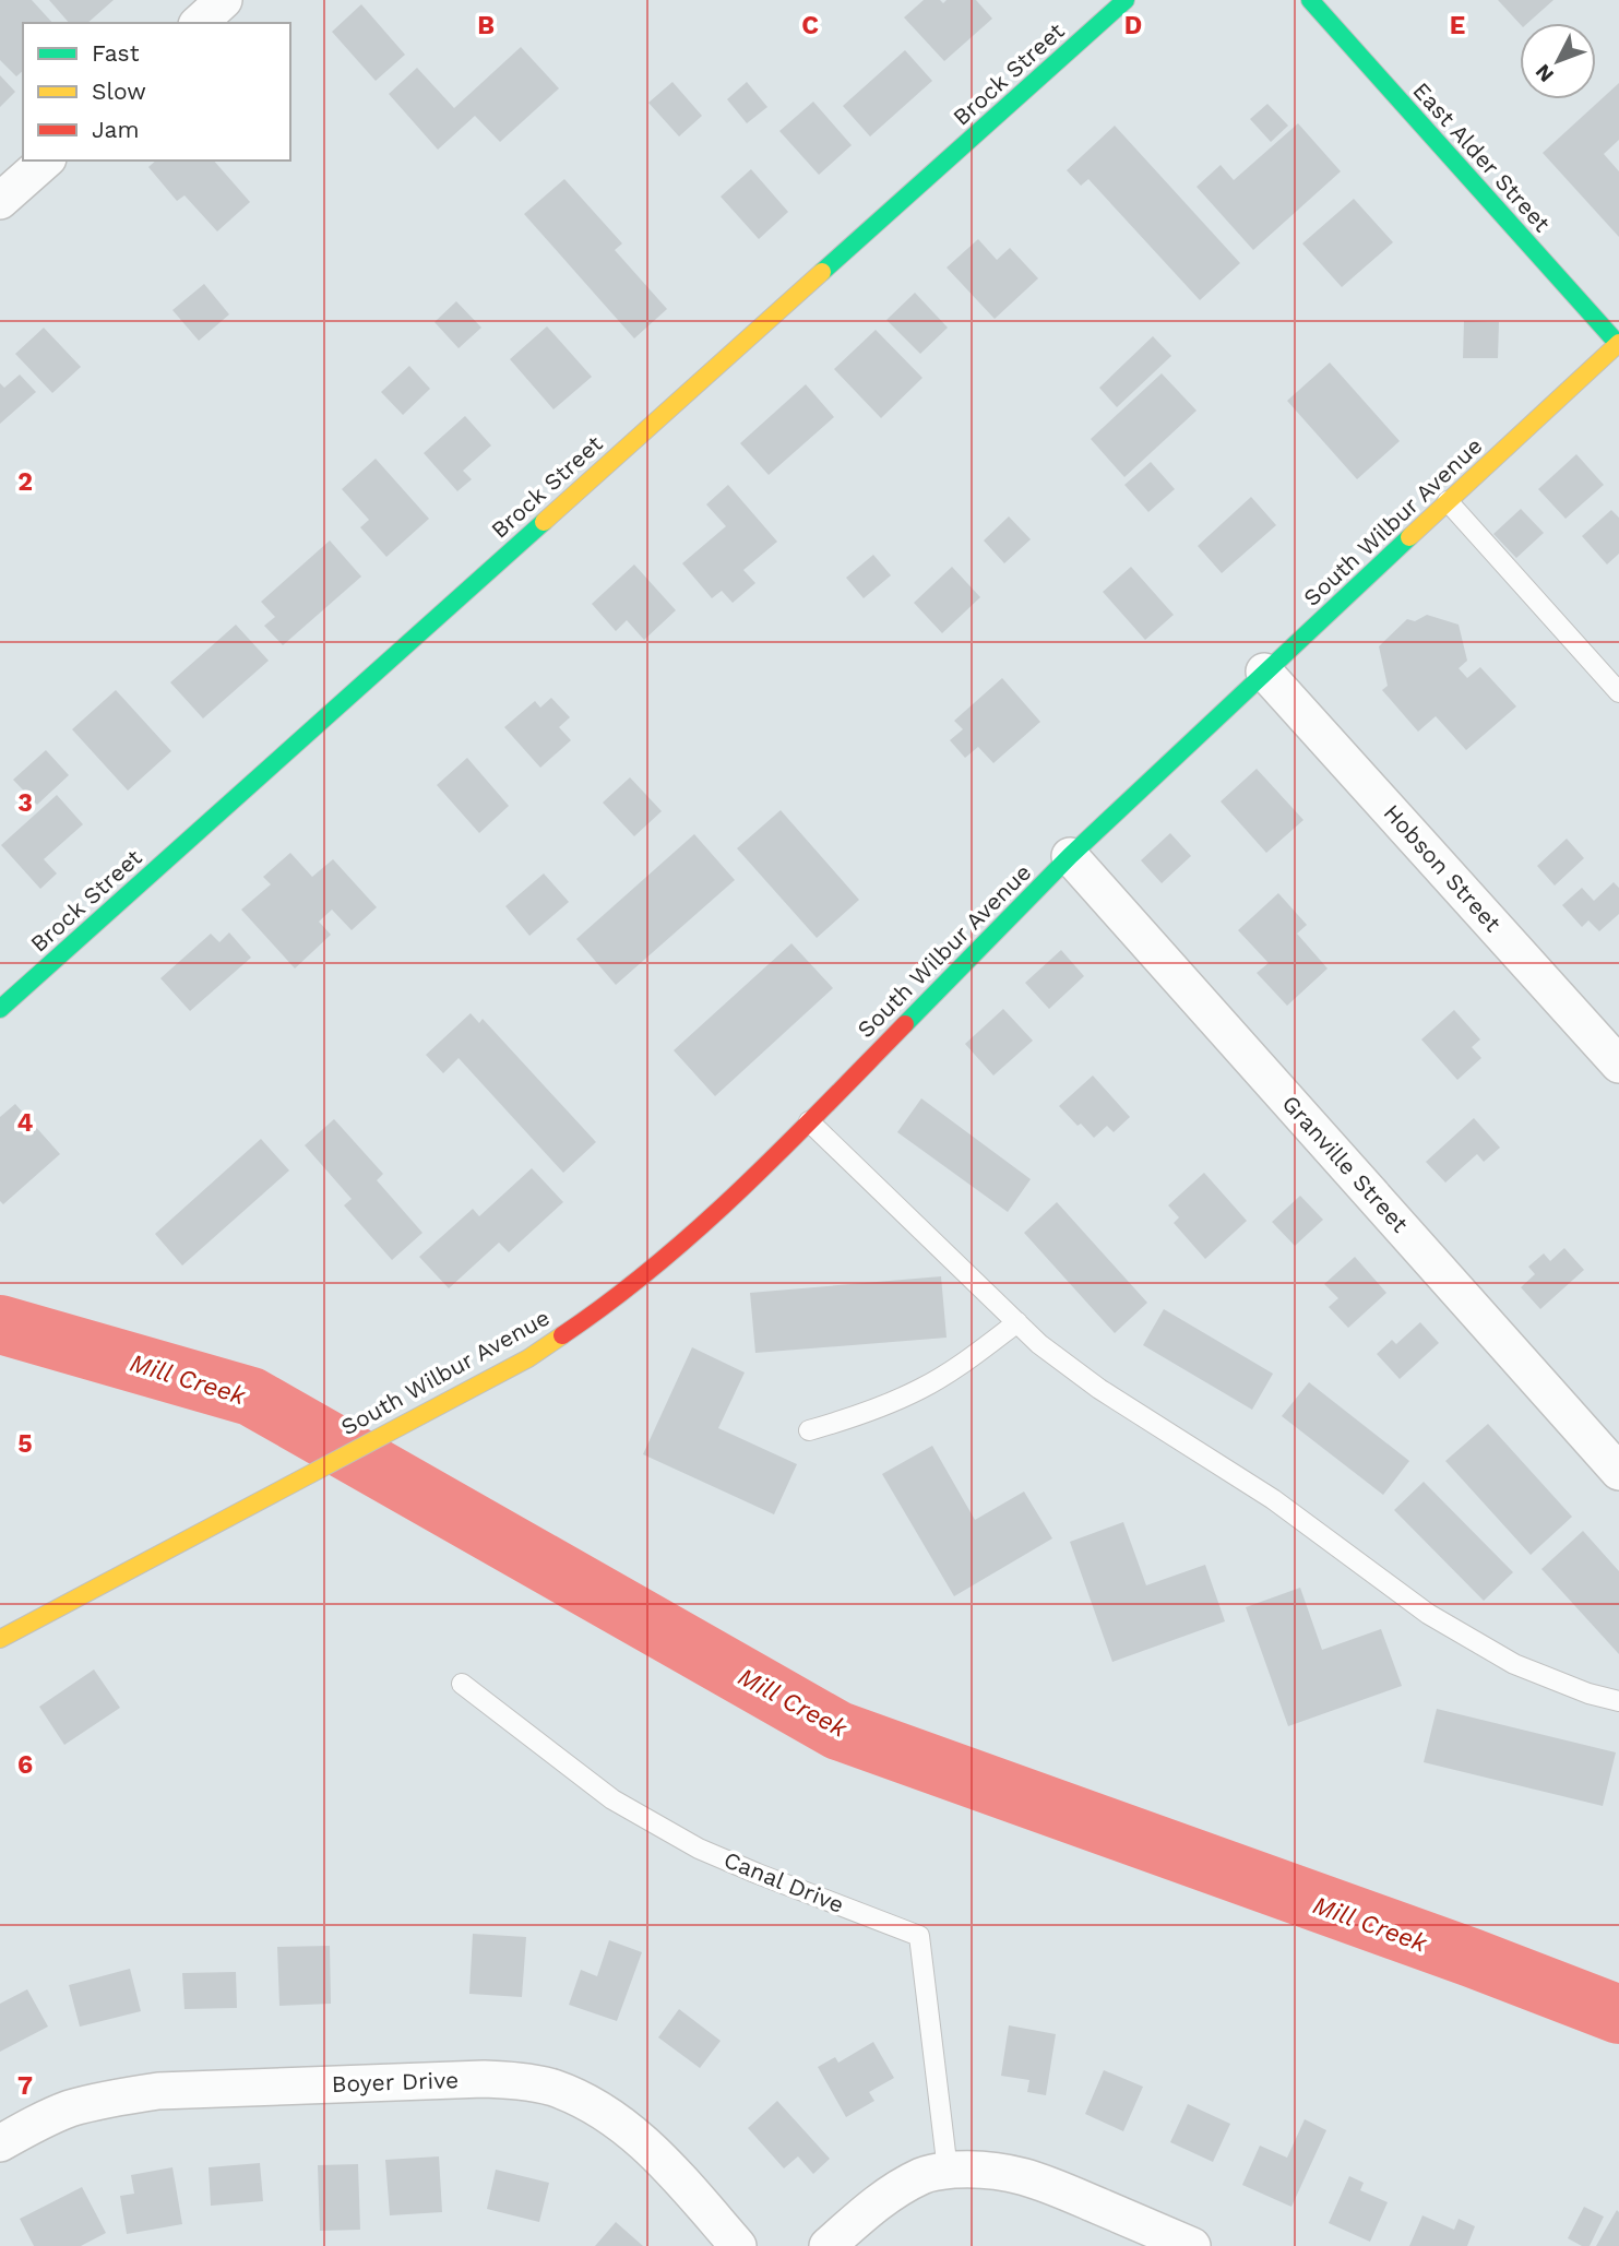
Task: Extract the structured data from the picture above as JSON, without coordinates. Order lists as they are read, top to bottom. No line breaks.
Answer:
{"streets":{"main road":["Brock Street","East Alder Street","South Wilbur Avenue"],"street":["Hobson Street","Granville Street","Boyer Drive"],"lane":["Canal Drive"]},"crossings":[["East Alder Street","South Wilbur Avenue"],["South Wilbur Avenue","Hobson Street"],["South Wilbur Avenue","Granville Street"]],"water":["Mill Creek"],"legend":["Fast","Slow","Jam"],"north":"bottom left","grid":{"columns":["B","C","D","E"],"rows":["2","3","4","5","6","7"]}}
